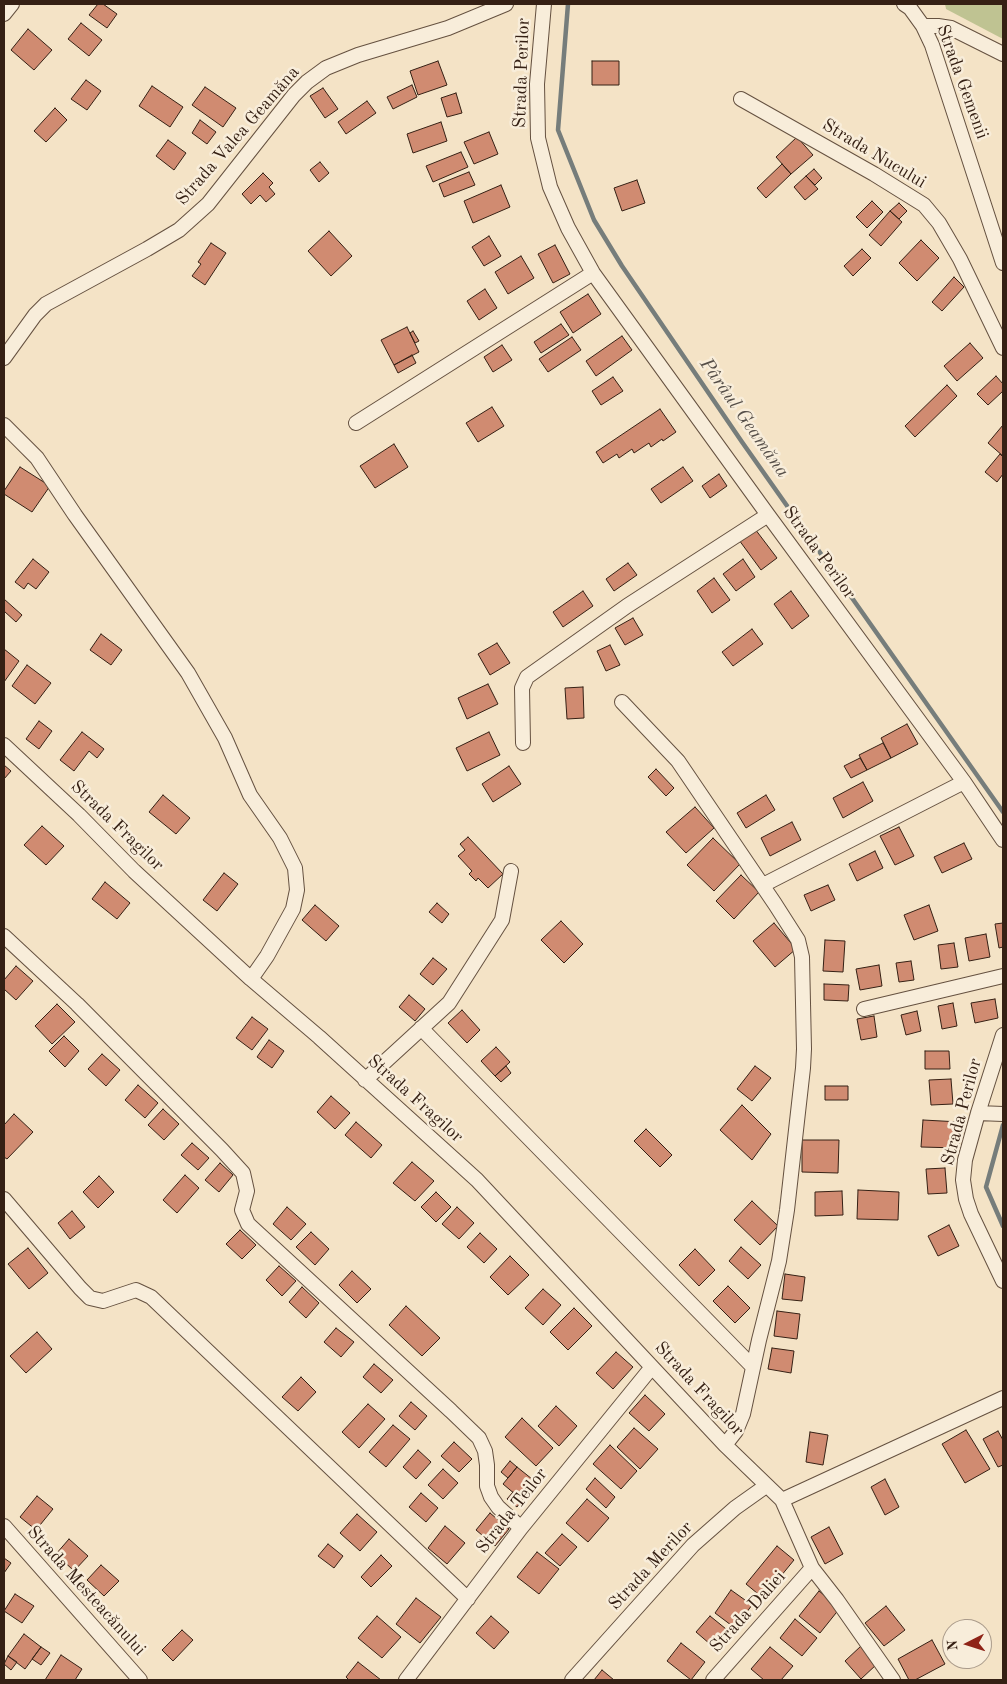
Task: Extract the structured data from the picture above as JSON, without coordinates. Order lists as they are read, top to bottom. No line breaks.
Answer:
{"streets":{"street":["Strada Perilor","Strada Gemenii","Strada Valea Geamăna","Strada Nucului","Strada Fragilor","Strada Teilor","Strada Merilor","Strada Mesteacănului","Strada Daliei"]},"crossings":[["Strada Fragilor","Strada Teilor"],["Strada Fragilor","Strada Merilor"],["Strada Fragilor","Strada Daliei"]],"water":["Pârâul Geamăna"],"north":"left"}
